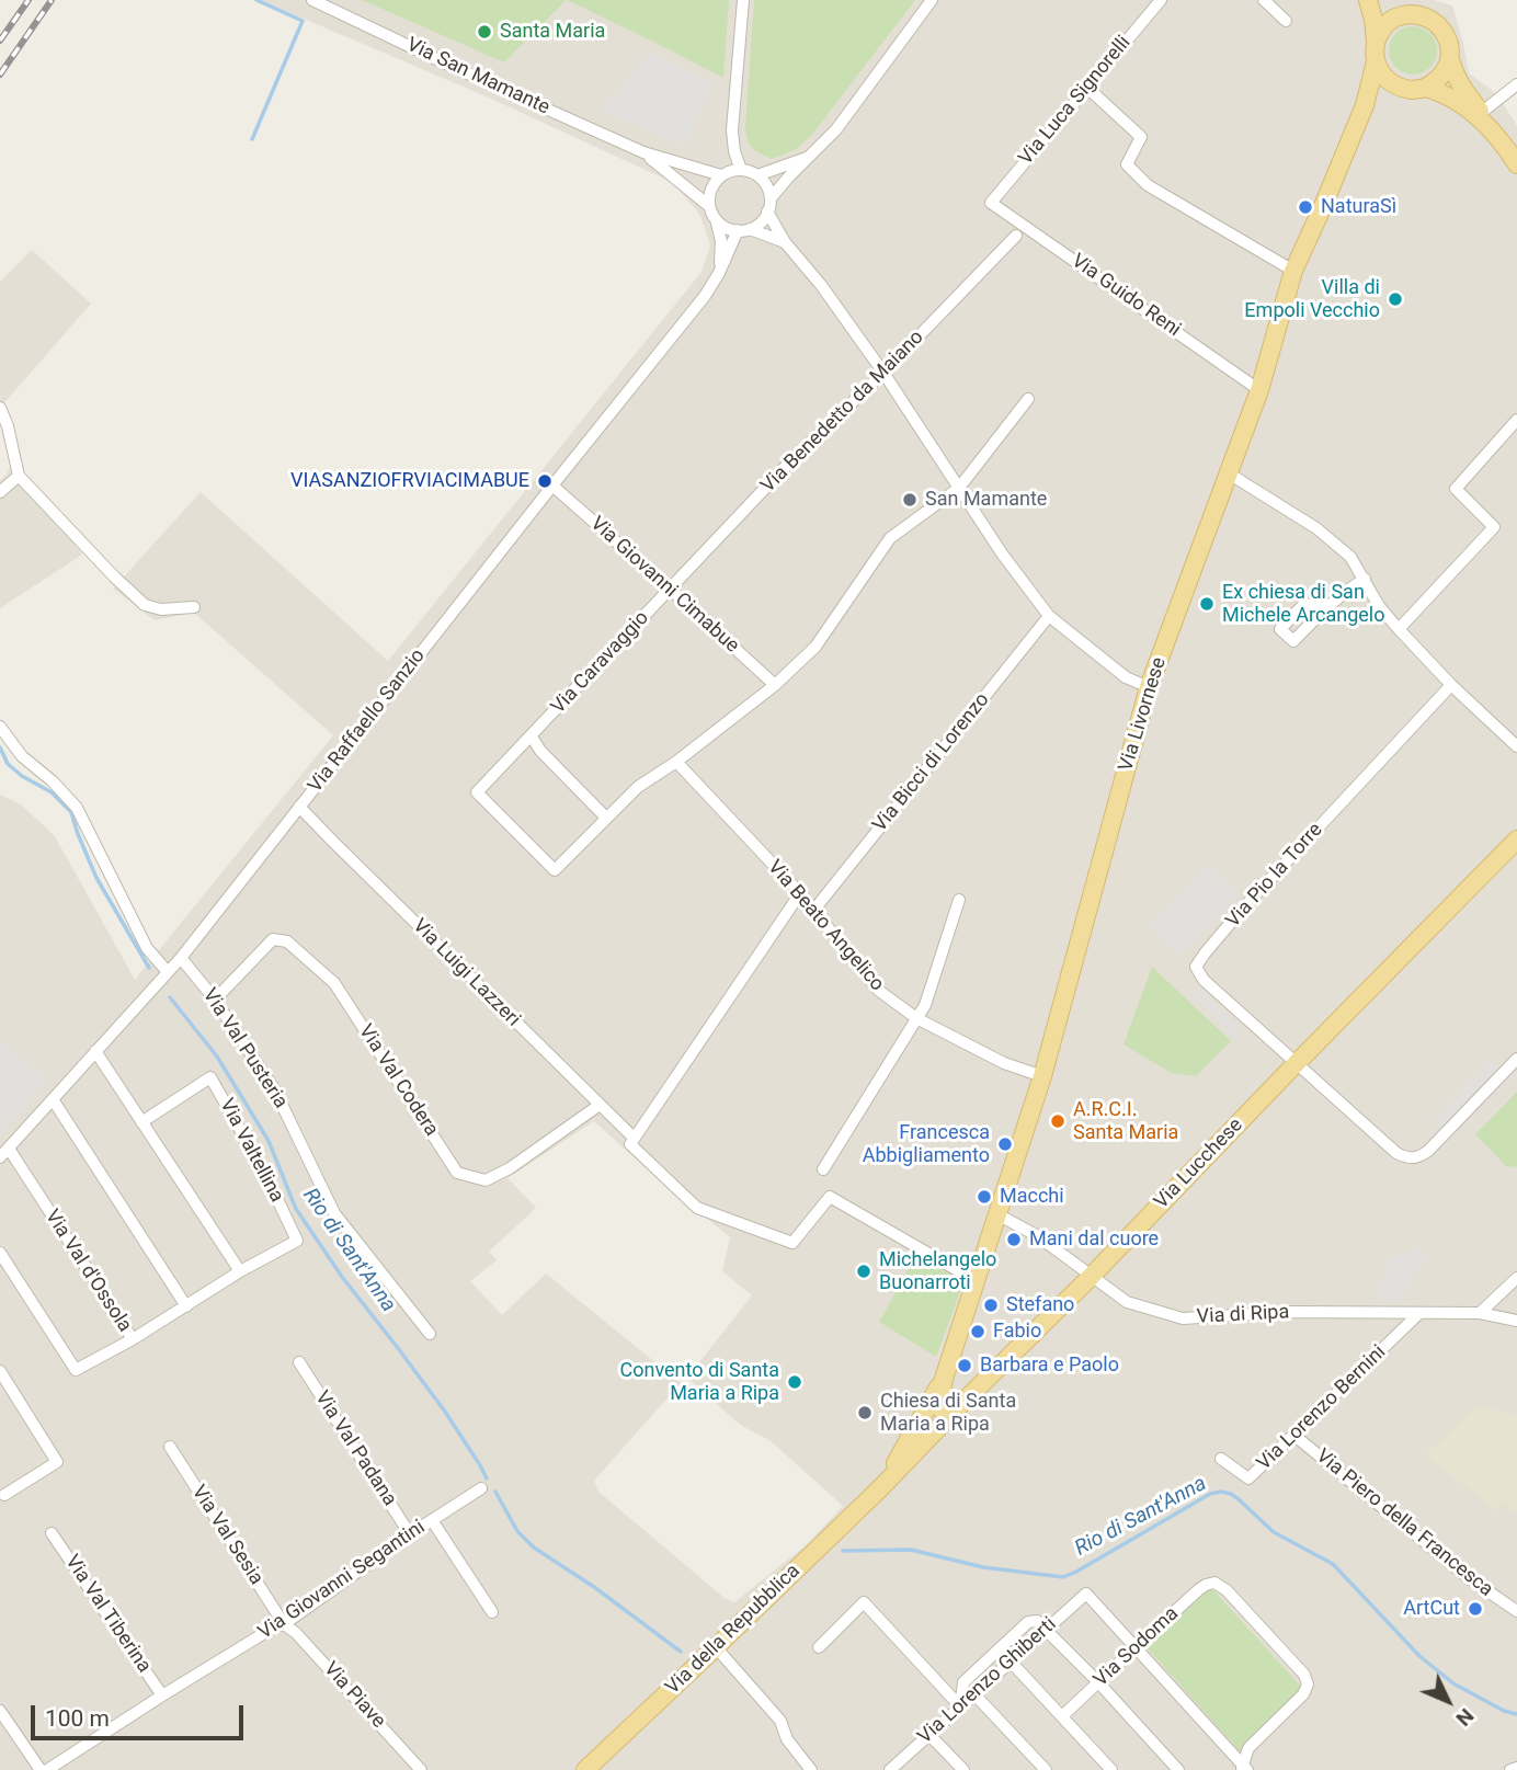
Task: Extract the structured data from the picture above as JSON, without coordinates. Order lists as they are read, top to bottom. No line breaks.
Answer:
{"streets":{"main road":["Via Livornese","Via Lucchese","Via della Repubblica"],"street":["Via San Mamante","Via Luca Signorelli","Via Guido Reni","Via Benedetto da Maiano","Via Giovanni Cimabue","Via Caravaggio","Via Raffaello Sanzio","Via Bicci di Lorenzo","Via Pio la Torre","Via Beato Angelico","Via Luigi Lazzeri","Via Val Pusteria","Via Val Codera","Via Valtellina","Via Val d'Ossola","Via di Ripa","Via Lorenzo Bernini","Via Val Padana","Via Piero della Francesca","Via Val Sesia","Via Giovanni Segantini","Via Val Tiberina","Via Sodoma","Via Lorenzo Ghiberti","Via Piave"]},"crossings":[["Via San Mamante","Via Raffaello Sanzio"],["Via Luca Signorelli","Via Guido Reni"],["Via Guido Reni","Via Livornese"],["Via Benedetto da Maiano","Via Giovanni Cimabue"],["Via Benedetto da Maiano","Via Caravaggio"],["Via Giovanni Cimabue","Via Caravaggio"],["Via Giovanni Cimabue","Via Raffaello Sanzio"],["Via Livornese","Via Beato Angelico"],["Via Livornese","Via Luigi Lazzeri"],["Via Livornese","Via Lucchese"],["Via Livornese","Via di Ripa"],["Via Livornese","Via della Repubblica"],["Via Raffaello Sanzio","Via Luigi Lazzeri"],["Via Raffaello Sanzio","Via Val Pusteria"],["Via Raffaello Sanzio","Via Val d'Ossola"],["Via Bicci di Lorenzo","Via Beato Angelico"],["Via Pio la Torre","Via Lucchese"],["Via Luigi Lazzeri","Via Val Codera"],["Via Val Pusteria","Via Val Codera"],["Via Valtellina","Via Val d'Ossola"],["Via Lucchese","Via di Ripa"],["Via Lucchese","Via della Repubblica"],["Via di Ripa","Via Lorenzo Bernini"],["Via Lorenzo Bernini","Via Piero della Francesca"],["Via Val Padana","Via Giovanni Segantini"],["Via Val Sesia","Via Giovanni Segantini"],["Via Val Sesia","Via Piave"],["Via Giovanni Segantini","Via Val Tiberina"],["Via Giovanni Segantini","Via Piave"],["Via Sodoma","Via Lorenzo Ghiberti"]],"water":["Rio di Sant'Anna"],"places":["Santa Maria","NaturaSì","Villa di Empoli Vecchio","VIASANZIOFRVIACIMABUE","San Mamante","Ex chiesa di San Michele Arcangelo","A.R.C.I. Santa Maria","Francesca Abbigliamento","Macchi","Mani dal cuore","Michelangelo Buonarroti","Stefano","Fabio","Barbara e Paolo","Convento di Santa Maria a Ripa","Chiesa di Santa Maria a Ripa","ArtCut"],"scale_bar":"100 m","north":"bottom right"}
